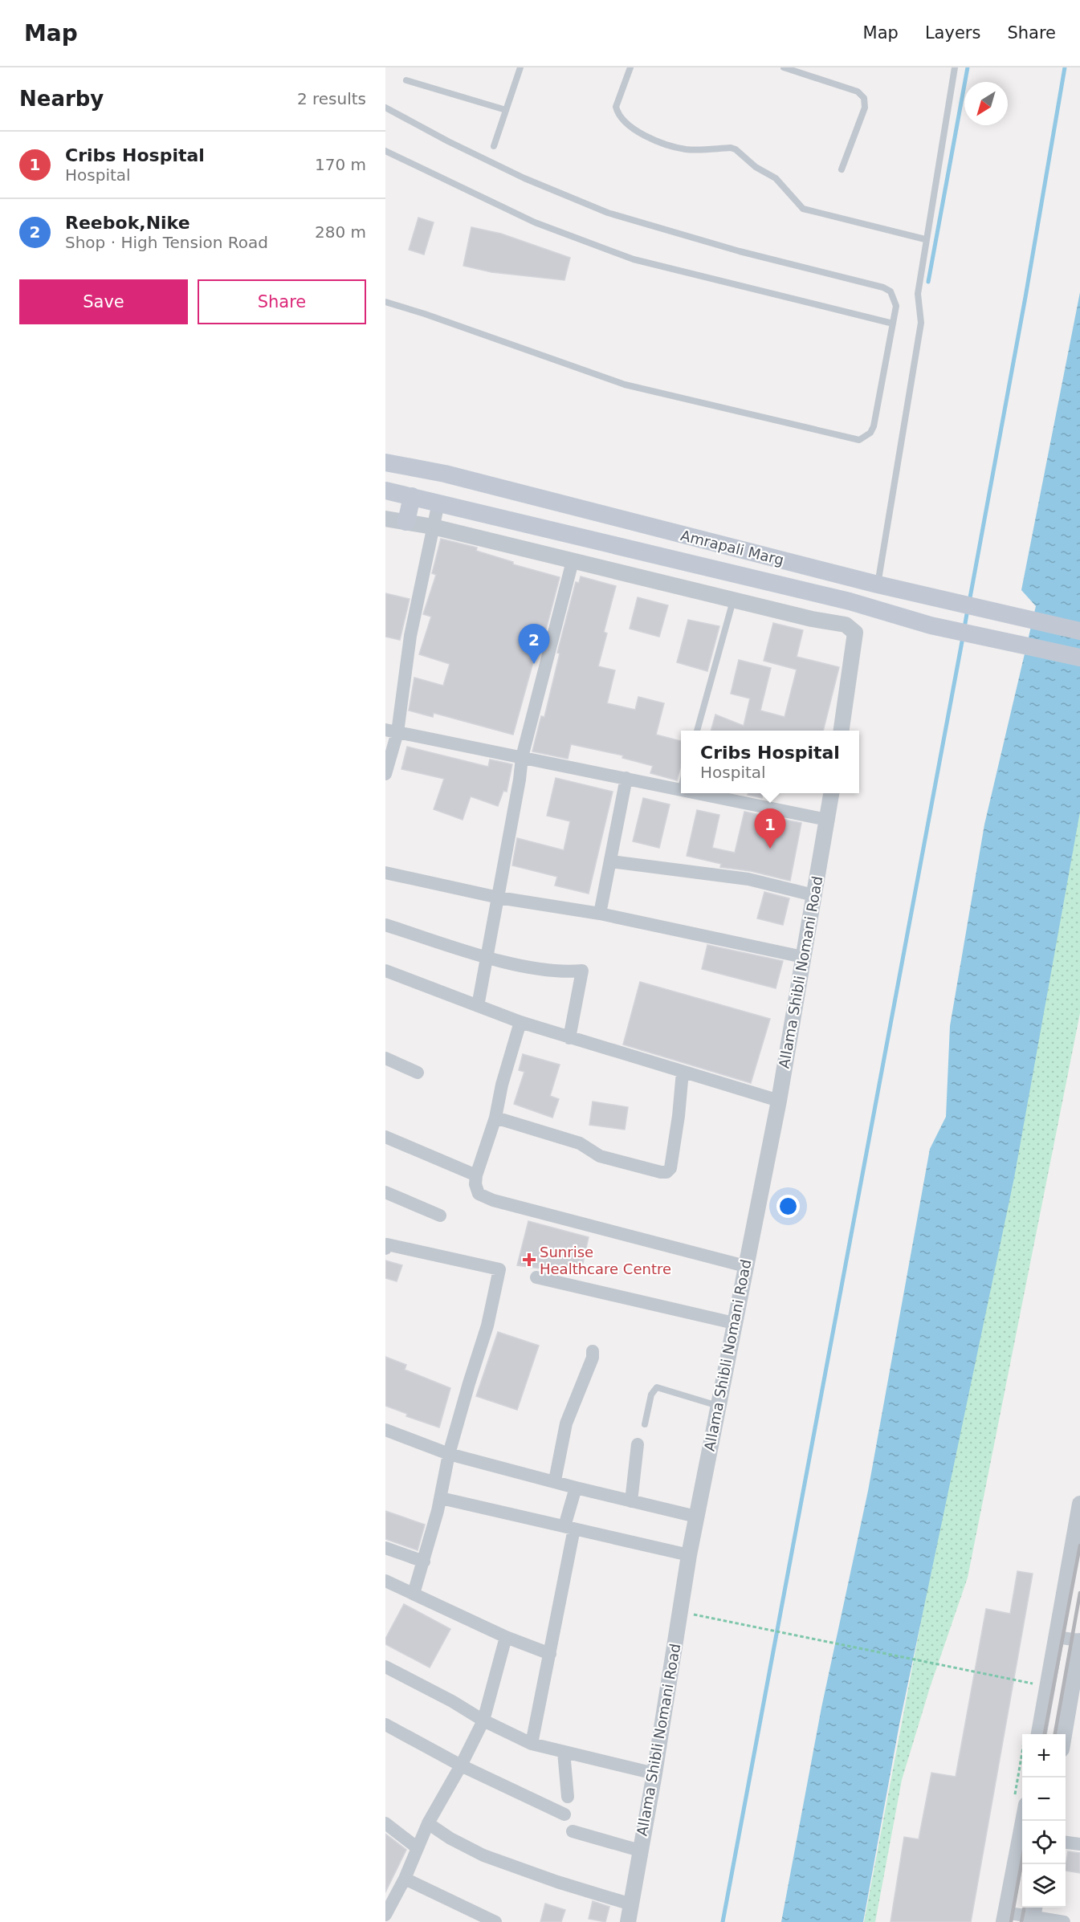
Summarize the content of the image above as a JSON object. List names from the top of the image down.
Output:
{
  "streets": {
    "main road": ["Amrapali Marg"],
    "street": ["Allama Shibli Nomani Road"]
  },
  "places": {
    "health": ["Sunrise Healthcare Centre"]
  },
  "north": "bottom left",
  "page": {
    "header": "Map",
    "nav": ["Map", "Layers", "Share"],
    "heading": ["Nearby", "2 results"],
    "list": [
      {
        "mark": "1",
        "name": "Cribs Hospital",
        "note": "Hospital",
        "value": "170 m"
      },
      {
        "mark": "2",
        "name": "Reebok,Nike",
        "note": "Shop · High Tension Road",
        "value": "280 m"
      }
    ],
    "buttons": ["Save", "Share"],
    "pins": ["2", "1"],
    "popup": ["Cribs Hospital", "Hospital"],
    "map_buttons": ["+", "−"]
  }
}
